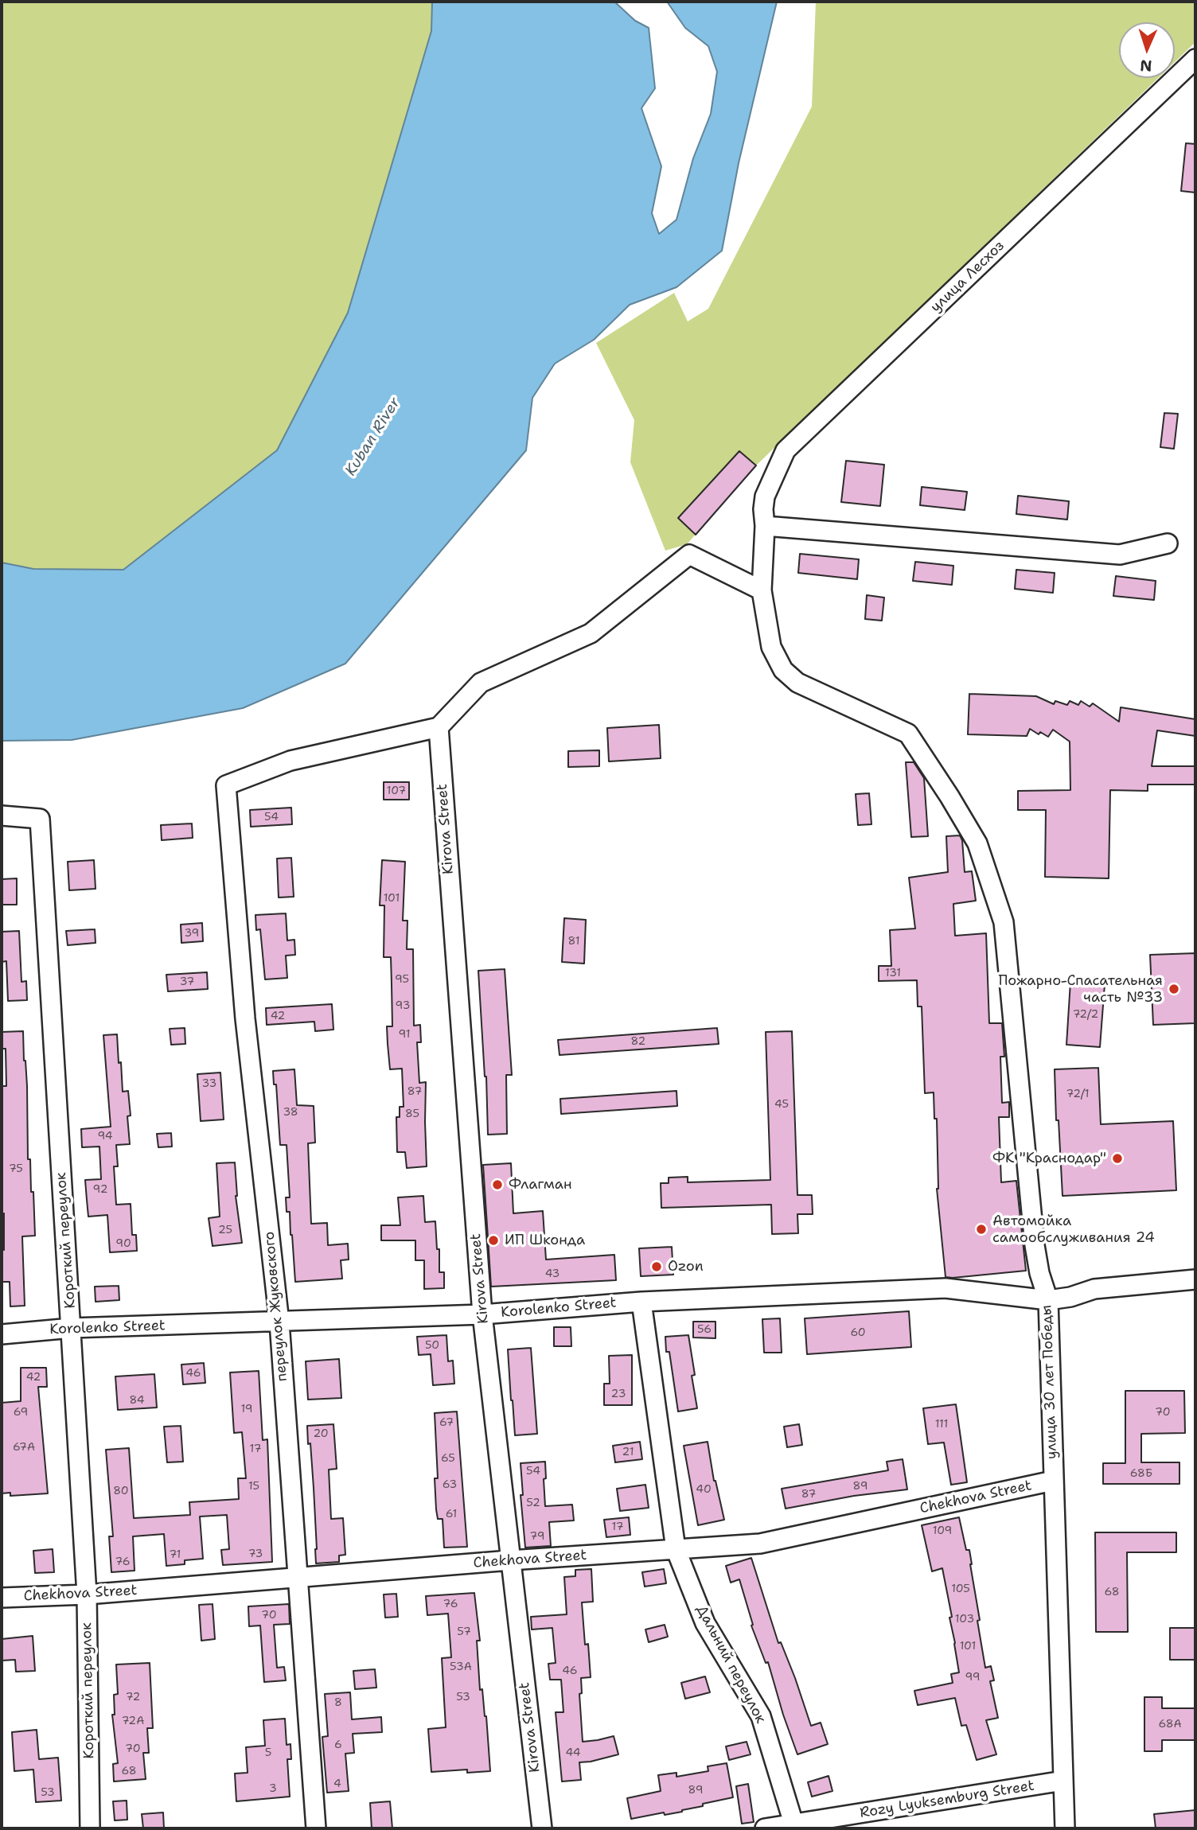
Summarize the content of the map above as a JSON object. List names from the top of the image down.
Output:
{
  "streets": {
    "street": [
      "улица Лесхоз",
      "Kirova Street",
      "Короткий переулок",
      "переулок Жуковского",
      "Korolenko Street",
      "улица 30 лет Победы",
      "Chekhova Street",
      "Дальний переулок",
      "Rozy Lyuksemburg Street"
    ]
  },
  "crossings": [
    ["улица Лесхоз", "улица 30 лет Победы"],
    ["Kirova Street", "переулок Жуковского"],
    ["Kirova Street", "Korolenko Street"],
    ["Kirova Street", "Chekhova Street"],
    ["Короткий переулок", "Korolenko Street"],
    ["Короткий переулок", "Chekhova Street"],
    ["переулок Жуковского", "Korolenko Street"],
    ["переулок Жуковского", "Chekhova Street"],
    ["Korolenko Street", "улица 30 лет Победы"],
    ["Korolenko Street", "Дальний переулок"],
    ["улица 30 лет Победы", "Chekhova Street"],
    ["улица 30 лет Победы", "Rozy Lyuksemburg Street"],
    ["Chekhova Street", "Дальний переулок"],
    ["Дальний переулок", "Rozy Lyuksemburg Street"]
  ],
  "water": ["Kuban River"],
  "places": [
    "Пожарно-Спасательная часть №33",
    "ФК \"Краснодар\"",
    "Флагман",
    "Автомойка самообслуживания 24",
    "ИП Шконда",
    "Ozon"
  ],
  "house_numbers": [
    "107",
    "54",
    "101",
    "39",
    "81",
    "131",
    "95",
    "37",
    "93",
    "72/2",
    "42",
    "91",
    "82",
    "33",
    "87",
    "72/1",
    "45",
    "38",
    "85",
    "94",
    "75",
    "92",
    "25",
    "90",
    "43",
    "56",
    "60",
    "50",
    "46",
    "42",
    "23",
    "84",
    "19",
    "69",
    "70",
    "67",
    "111",
    "20",
    "67А",
    "17",
    "21",
    "65",
    "54",
    "68Б",
    "63",
    "15",
    "89",
    "40",
    "80",
    "87",
    "52",
    "61",
    "17",
    "109",
    "79",
    "73",
    "71",
    "76",
    "105",
    "68",
    "76",
    "70",
    "103",
    "57",
    "101",
    "53А",
    "46",
    "99",
    "72",
    "53",
    "8",
    "72А",
    "68А",
    "6",
    "70",
    "5",
    "44",
    "68",
    "4",
    "3",
    "89",
    "53"
  ],
  "north": "bottom"
}
